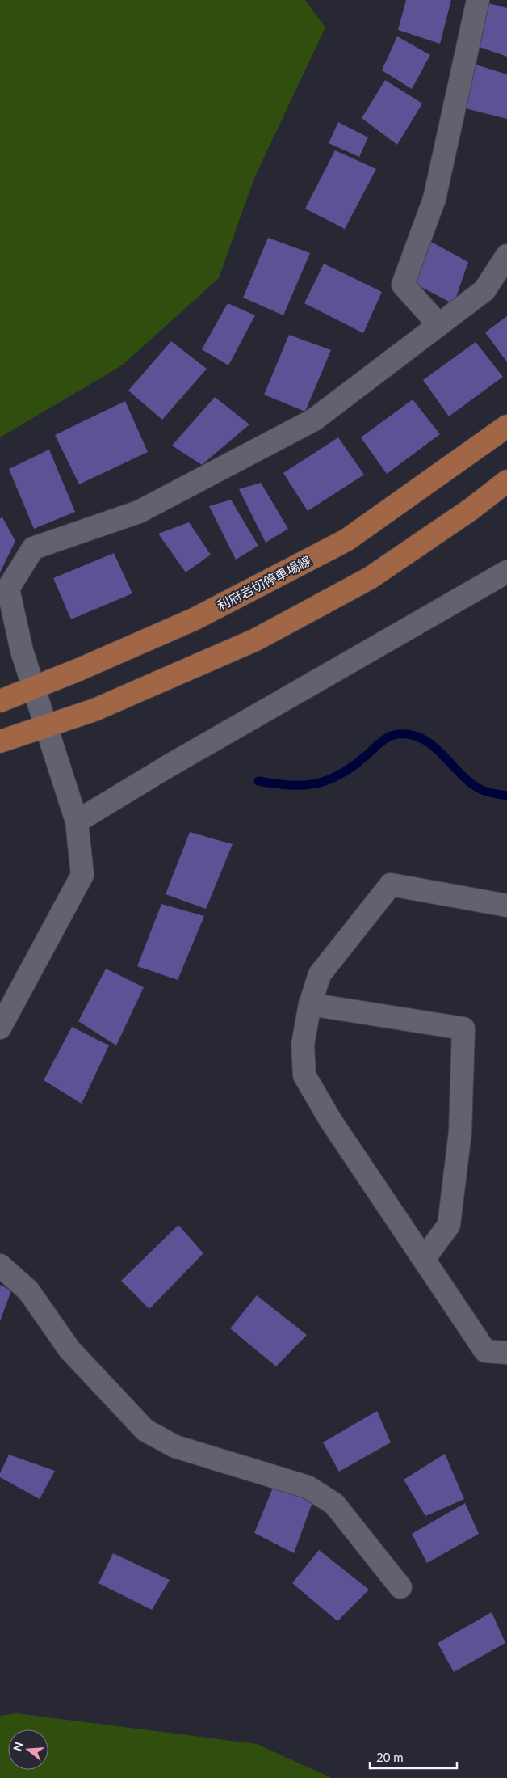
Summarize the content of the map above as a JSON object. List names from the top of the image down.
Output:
{
  "streets": {
    "main road": ["利府岩切停車場線"]
  },
  "scale_bar": "20 m",
  "north": "left"
}
